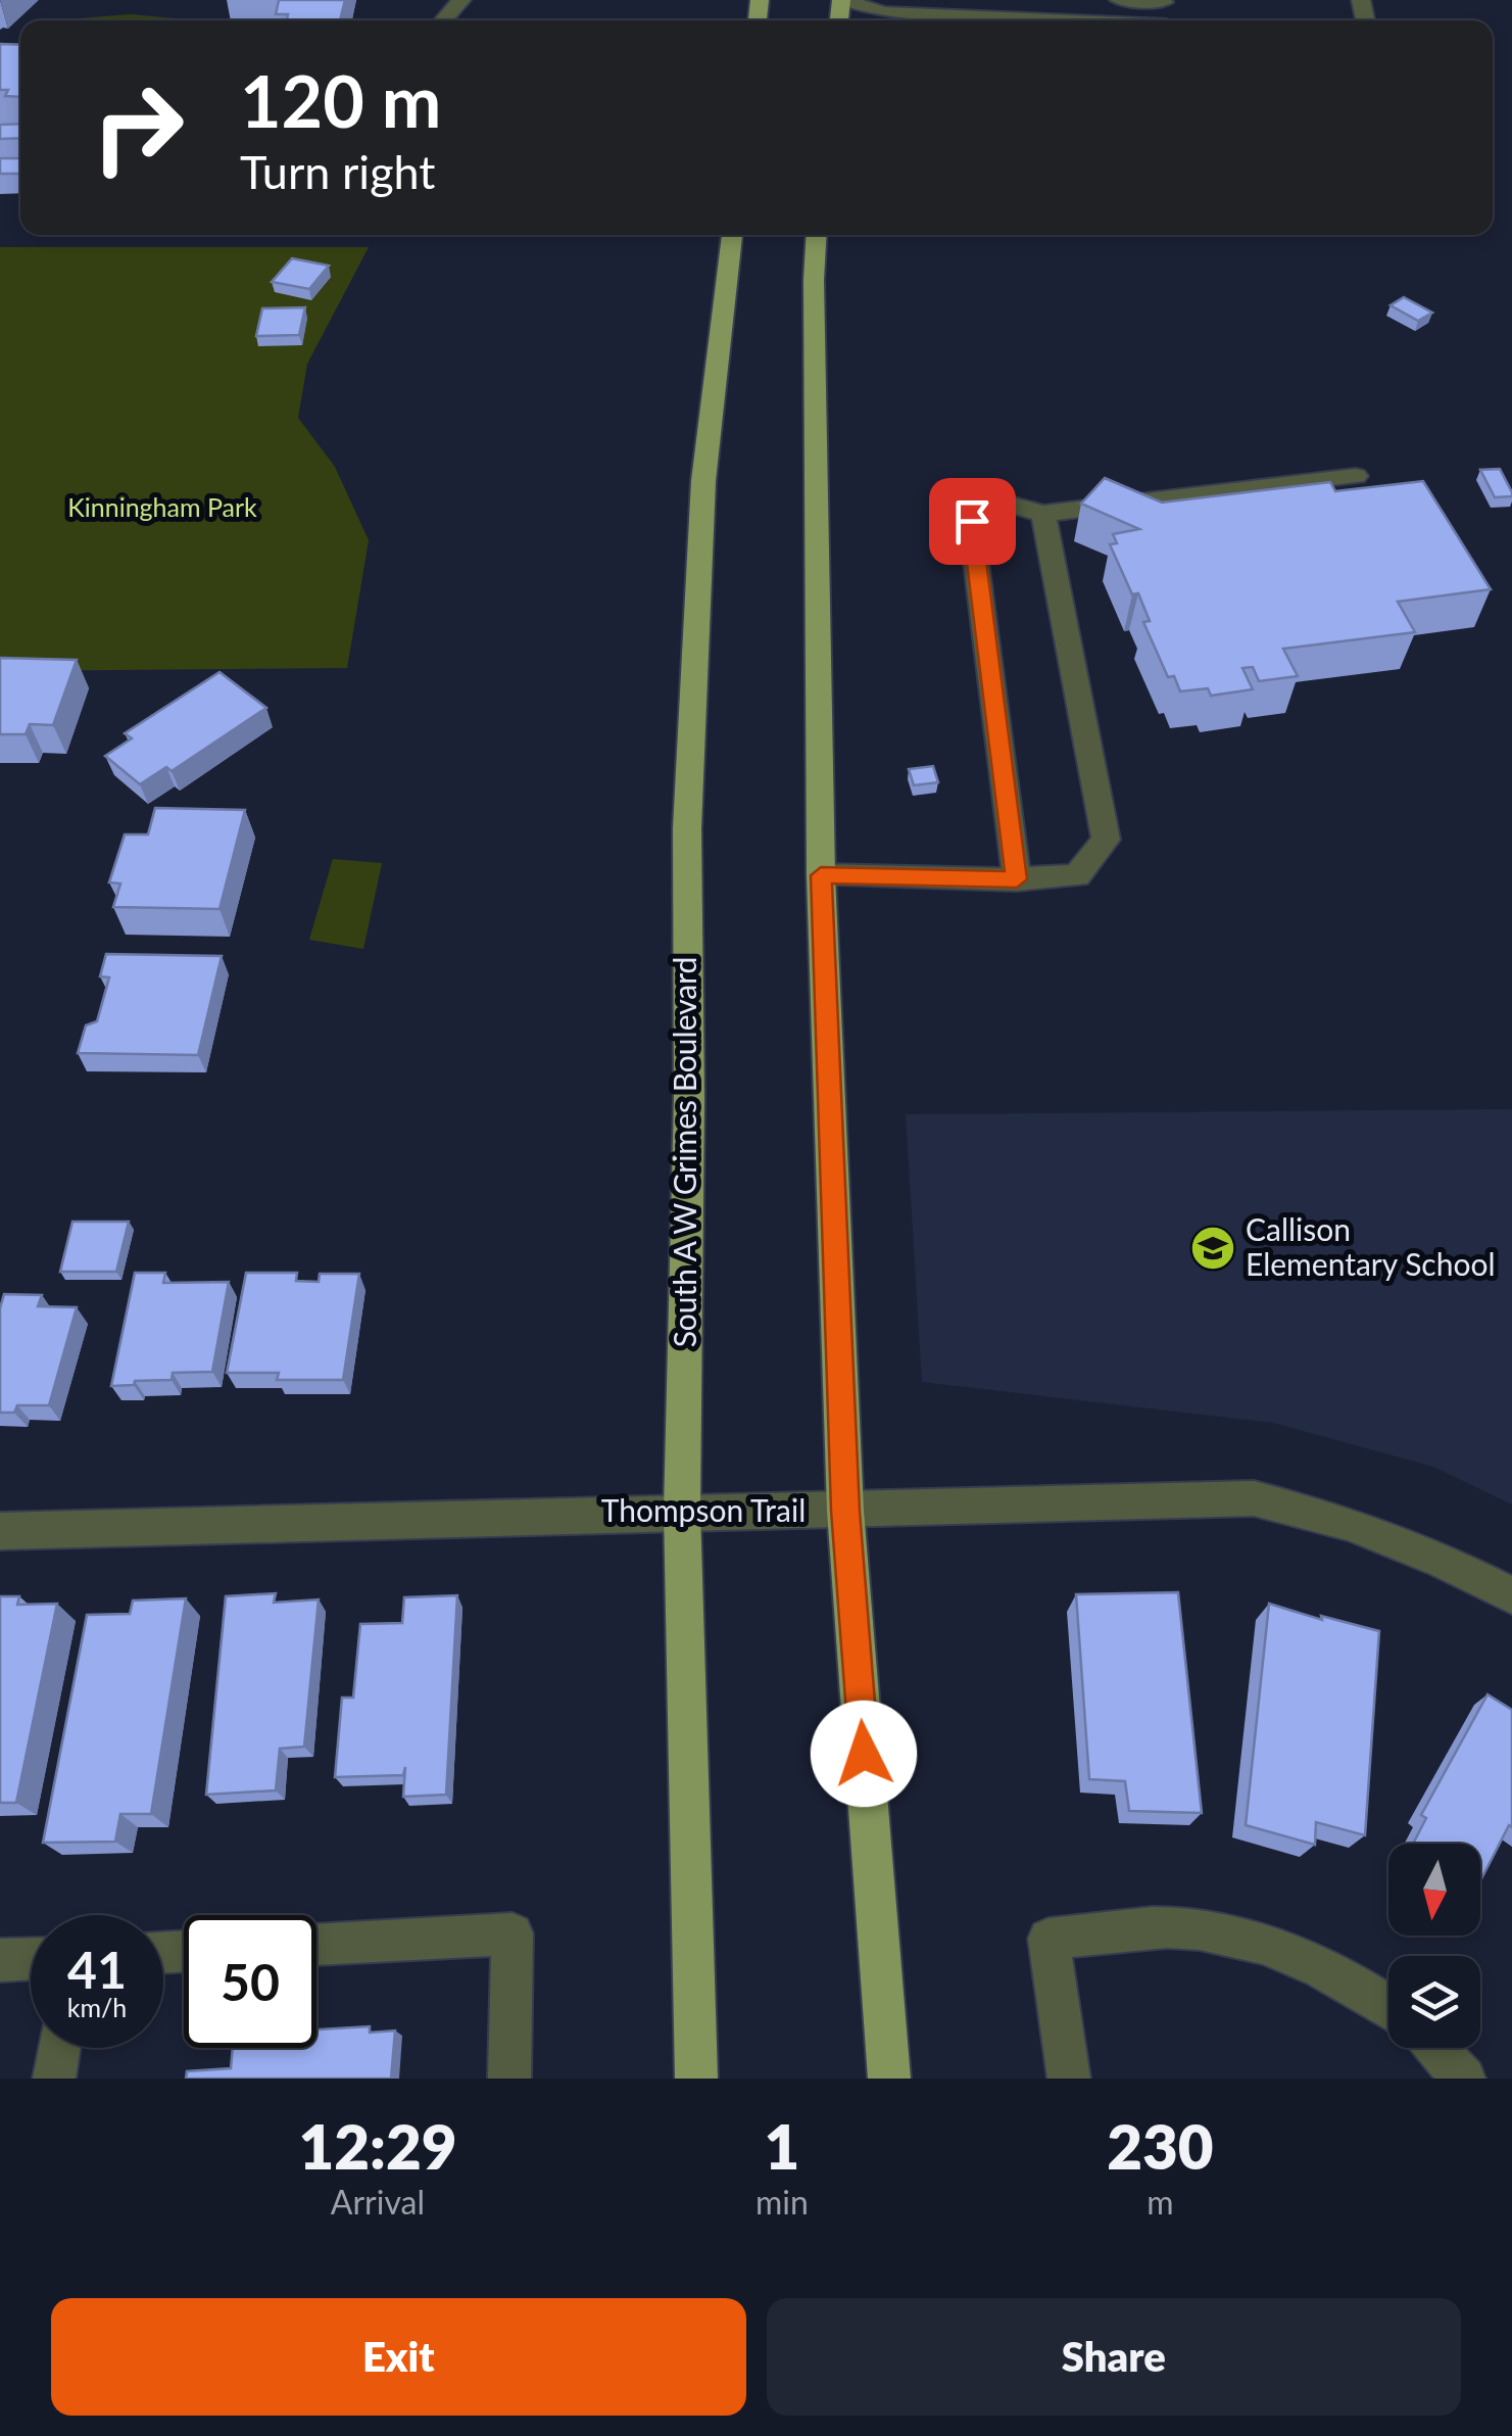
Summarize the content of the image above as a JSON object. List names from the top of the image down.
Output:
{
  "streets": {
    "main road": ["South A W Grimes Boulevard"],
    "street": ["Thompson Trail"]
  },
  "crossings": [
    ["South A W Grimes Boulevard", "Thompson Trail"]
  ],
  "parks": ["Kinningham Park"],
  "places": {
    "school or university": ["Callison Elementary School"]
  },
  "north": "bottom",
  "page": {
    "turn": ["120 m", "Turn right"],
    "speed": "41 km/h",
    "limit": "50",
    "eta": [
      "12:29",
      "Arrival",
      "1",
      "min",
      "230",
      "m"
    ],
    "buttons": ["Exit", "Share"]
  }
}
